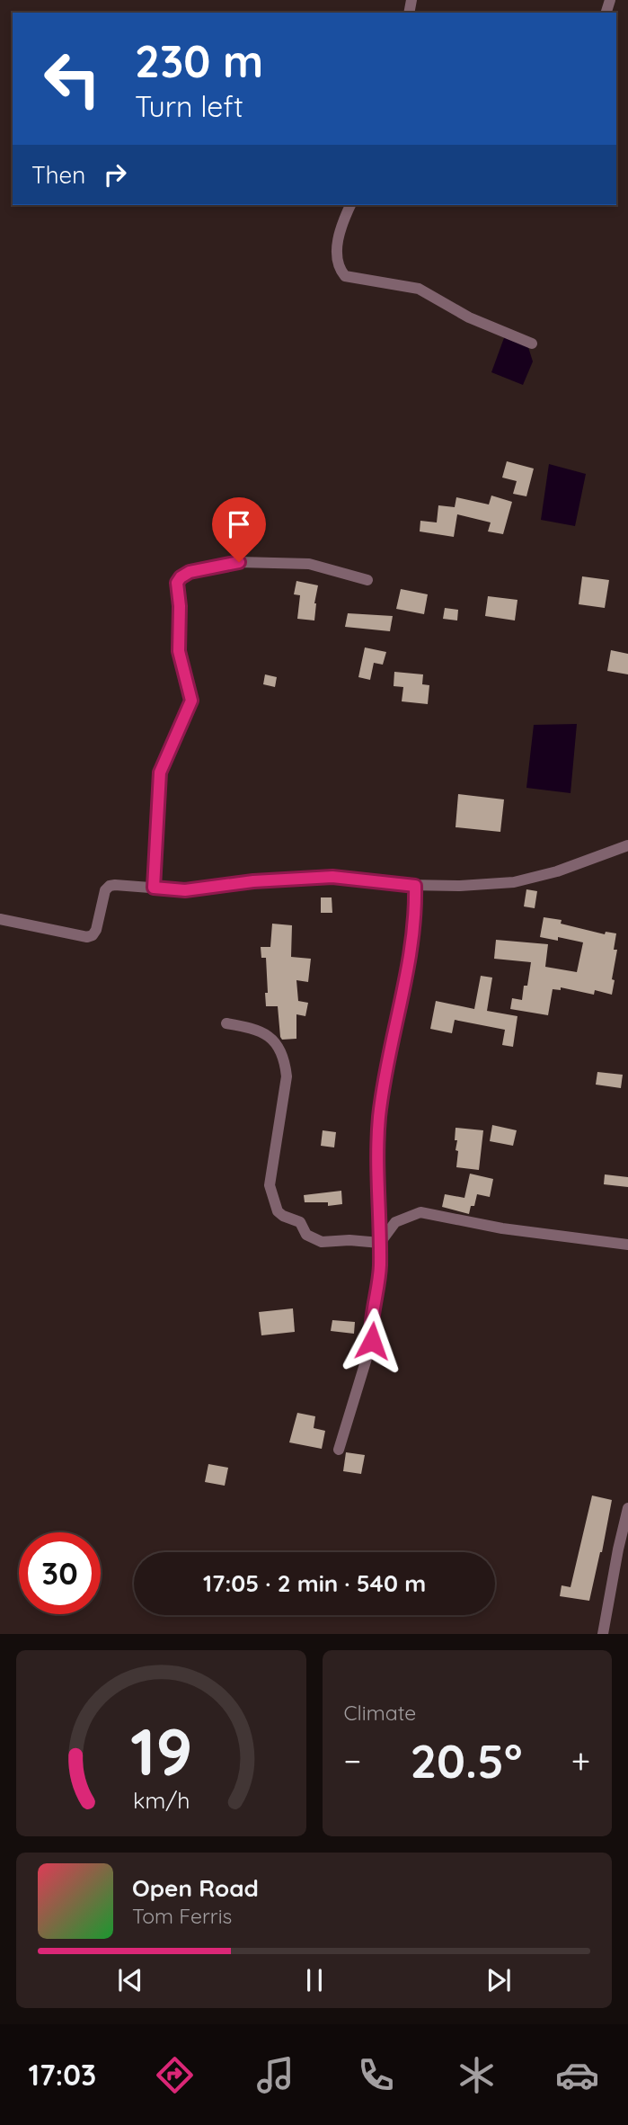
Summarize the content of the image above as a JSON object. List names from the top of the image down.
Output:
{
  "page": {
    "turn": ["230 m", "Turn left"],
    "then": "Then",
    "limit": "30",
    "trip": "17:05 · 2 min · 540 m",
    "tile": "Climate",
    "heat": ["−", "20.5°", "+"],
    "song": ["Open Road", "Tom Ferris"],
    "tabs": "17:03",
    "gauge": ["19", "km/h"]
  }
}
